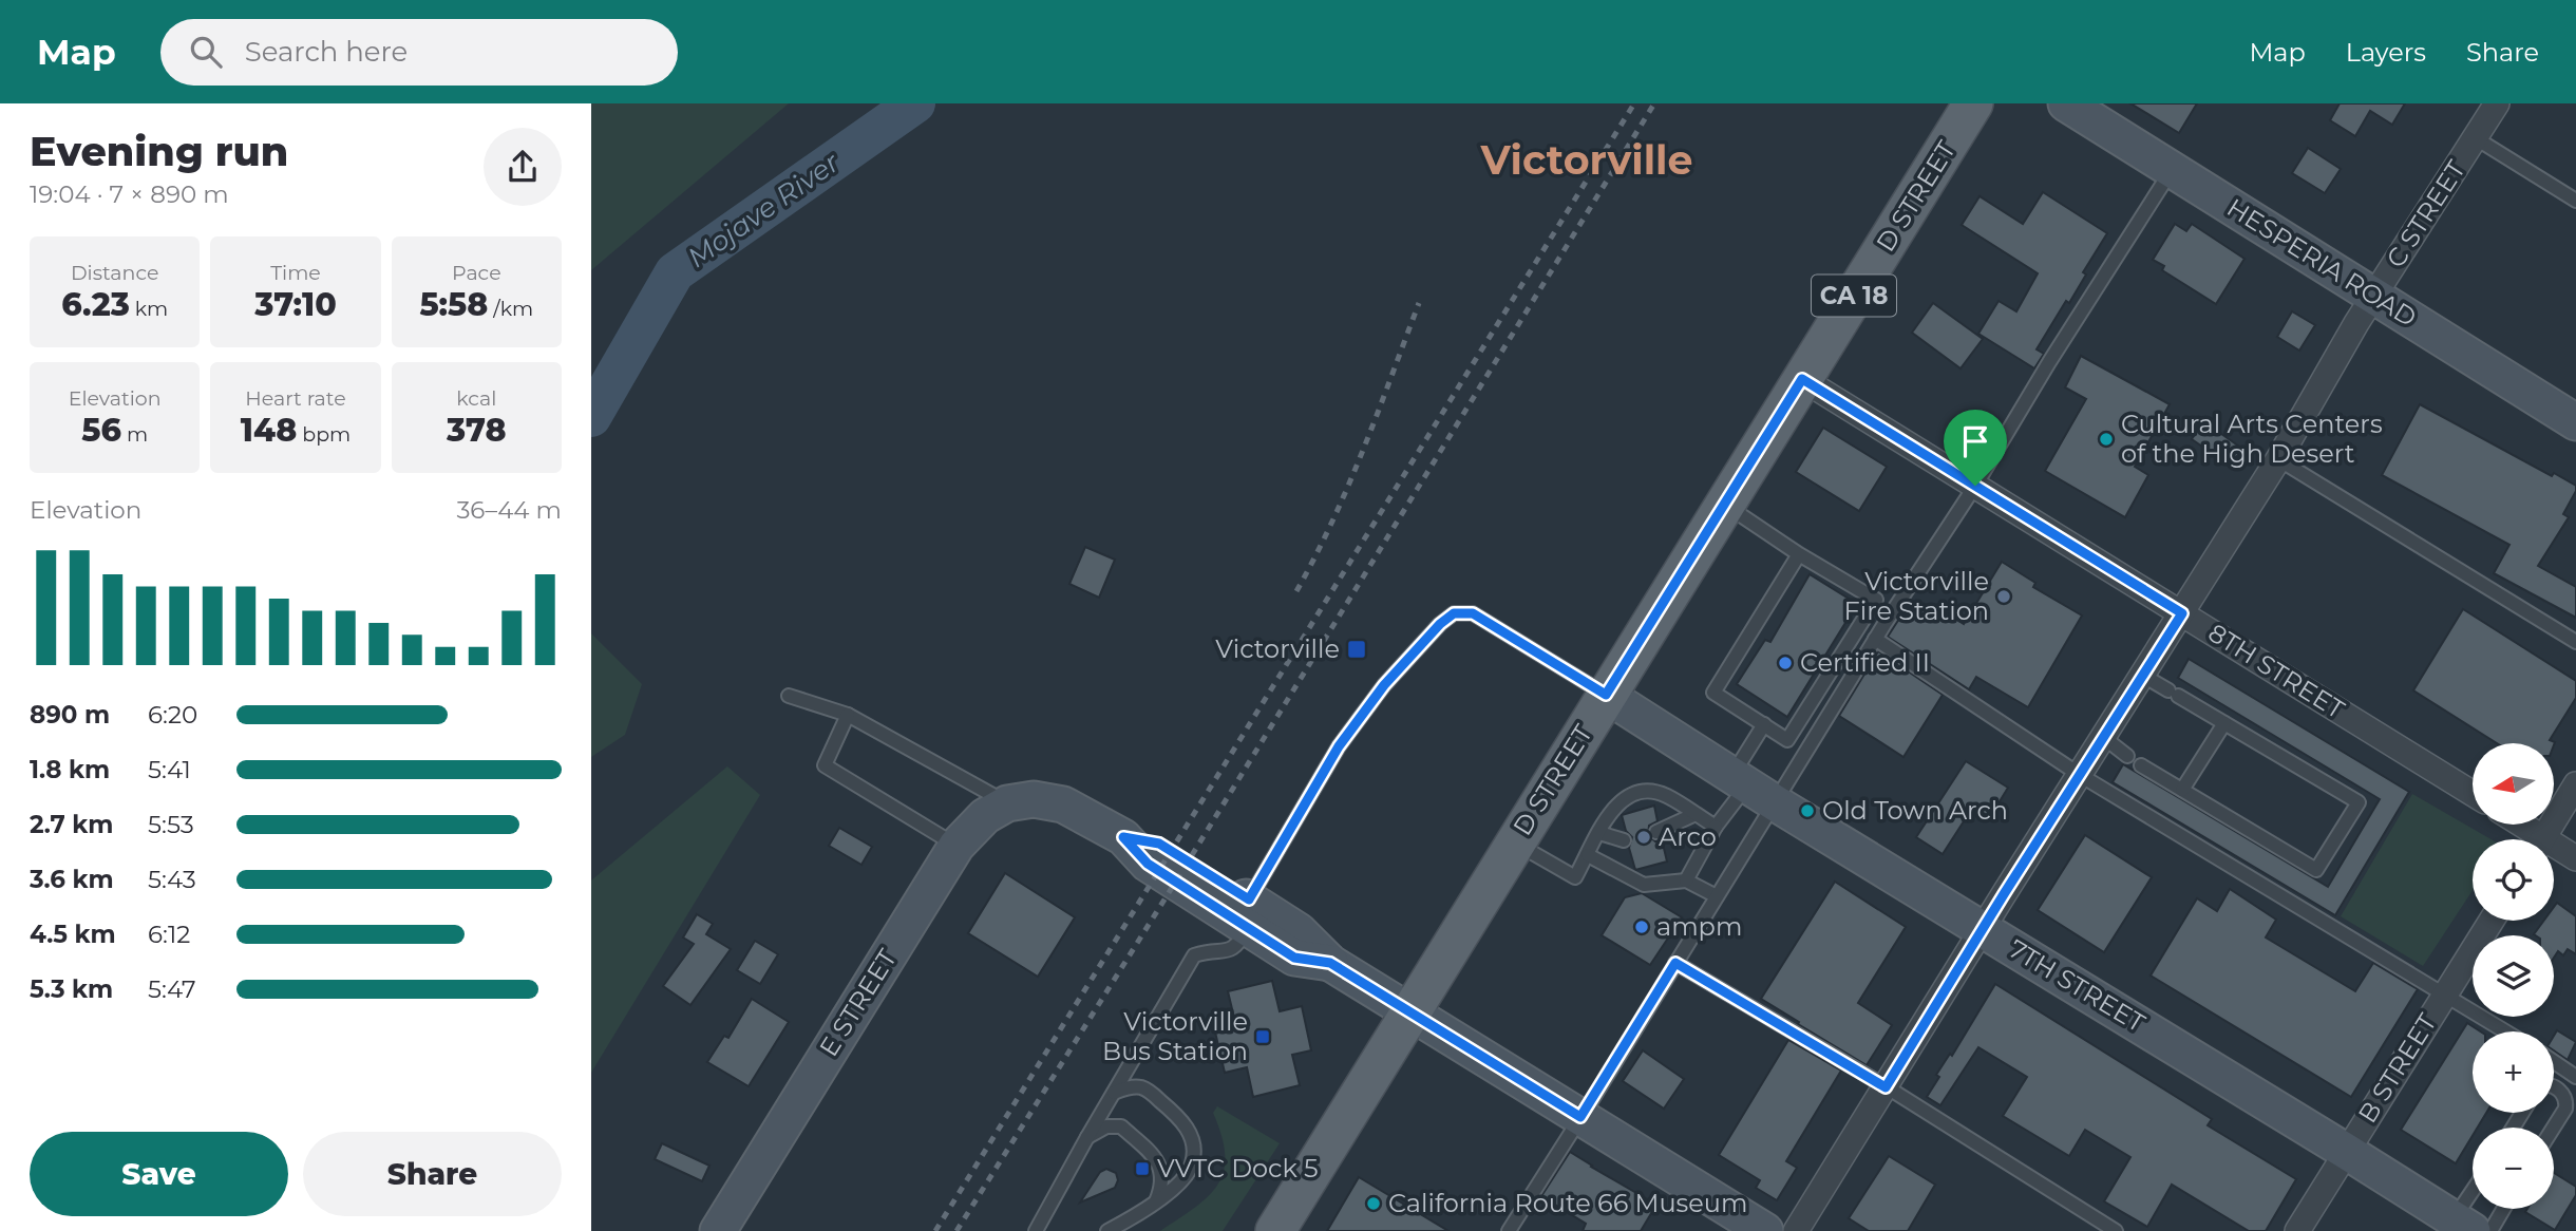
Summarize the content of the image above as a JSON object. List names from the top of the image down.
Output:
{
  "streets": {
    "main road": [
      "D STREET",
      "HESPERIA ROAD",
      "CA 18",
      "7TH STREET",
      "E STREET"
    ],
    "street": ["C STREET", "8TH STREET", "B STREET"]
  },
  "crossings": [
    ["D STREET", "8TH STREET"],
    ["D STREET", "7TH STREET"],
    ["C STREET", "HESPERIA ROAD"],
    ["C STREET", "8TH STREET"],
    ["C STREET", "7TH STREET"],
    ["7TH STREET", "B STREET"]
  ],
  "districts": ["Victorville"],
  "water": ["Mojave River"],
  "places": {
    "other": [
      "Cultural Arts Centers of the High Desert",
      "Victorville Fire Station",
      "Certified II",
      "Old Town Arch",
      "Arco",
      "ampm",
      "California Route 66 Museum"
    ],
    "transit": ["Victorville", "Victorville Bus Station", "VVTC Dock 5"]
  },
  "north": "left",
  "page": {
    "header": "Map",
    "search": "Search here",
    "nav": ["Map", "Layers", "Share"],
    "heading": ["Evening run", "19:04 · 7 × 890 m"],
    "stats": [
      ["Distance", "6.23 km"],
      ["Time", "37:10"],
      ["Pace", "5:58 /km"],
      ["Elevation", "56 m"],
      ["Heart rate", "148 bpm"],
      ["kcal", "378"]
    ],
    "chart": ["Elevation", "36–44 m"],
    "list": [
      {
        "name": "890 m",
        "note": "6:20"
      },
      {
        "name": "1.8 km",
        "note": "5:41"
      },
      {
        "name": "2.7 km",
        "note": "5:53"
      },
      {
        "name": "3.6 km",
        "note": "5:43"
      },
      {
        "name": "4.5 km",
        "note": "6:12"
      },
      {
        "name": "5.3 km",
        "note": "5:47"
      }
    ],
    "map_buttons": ["+", "−"],
    "buttons": ["Save", "Share"]
  }
}
